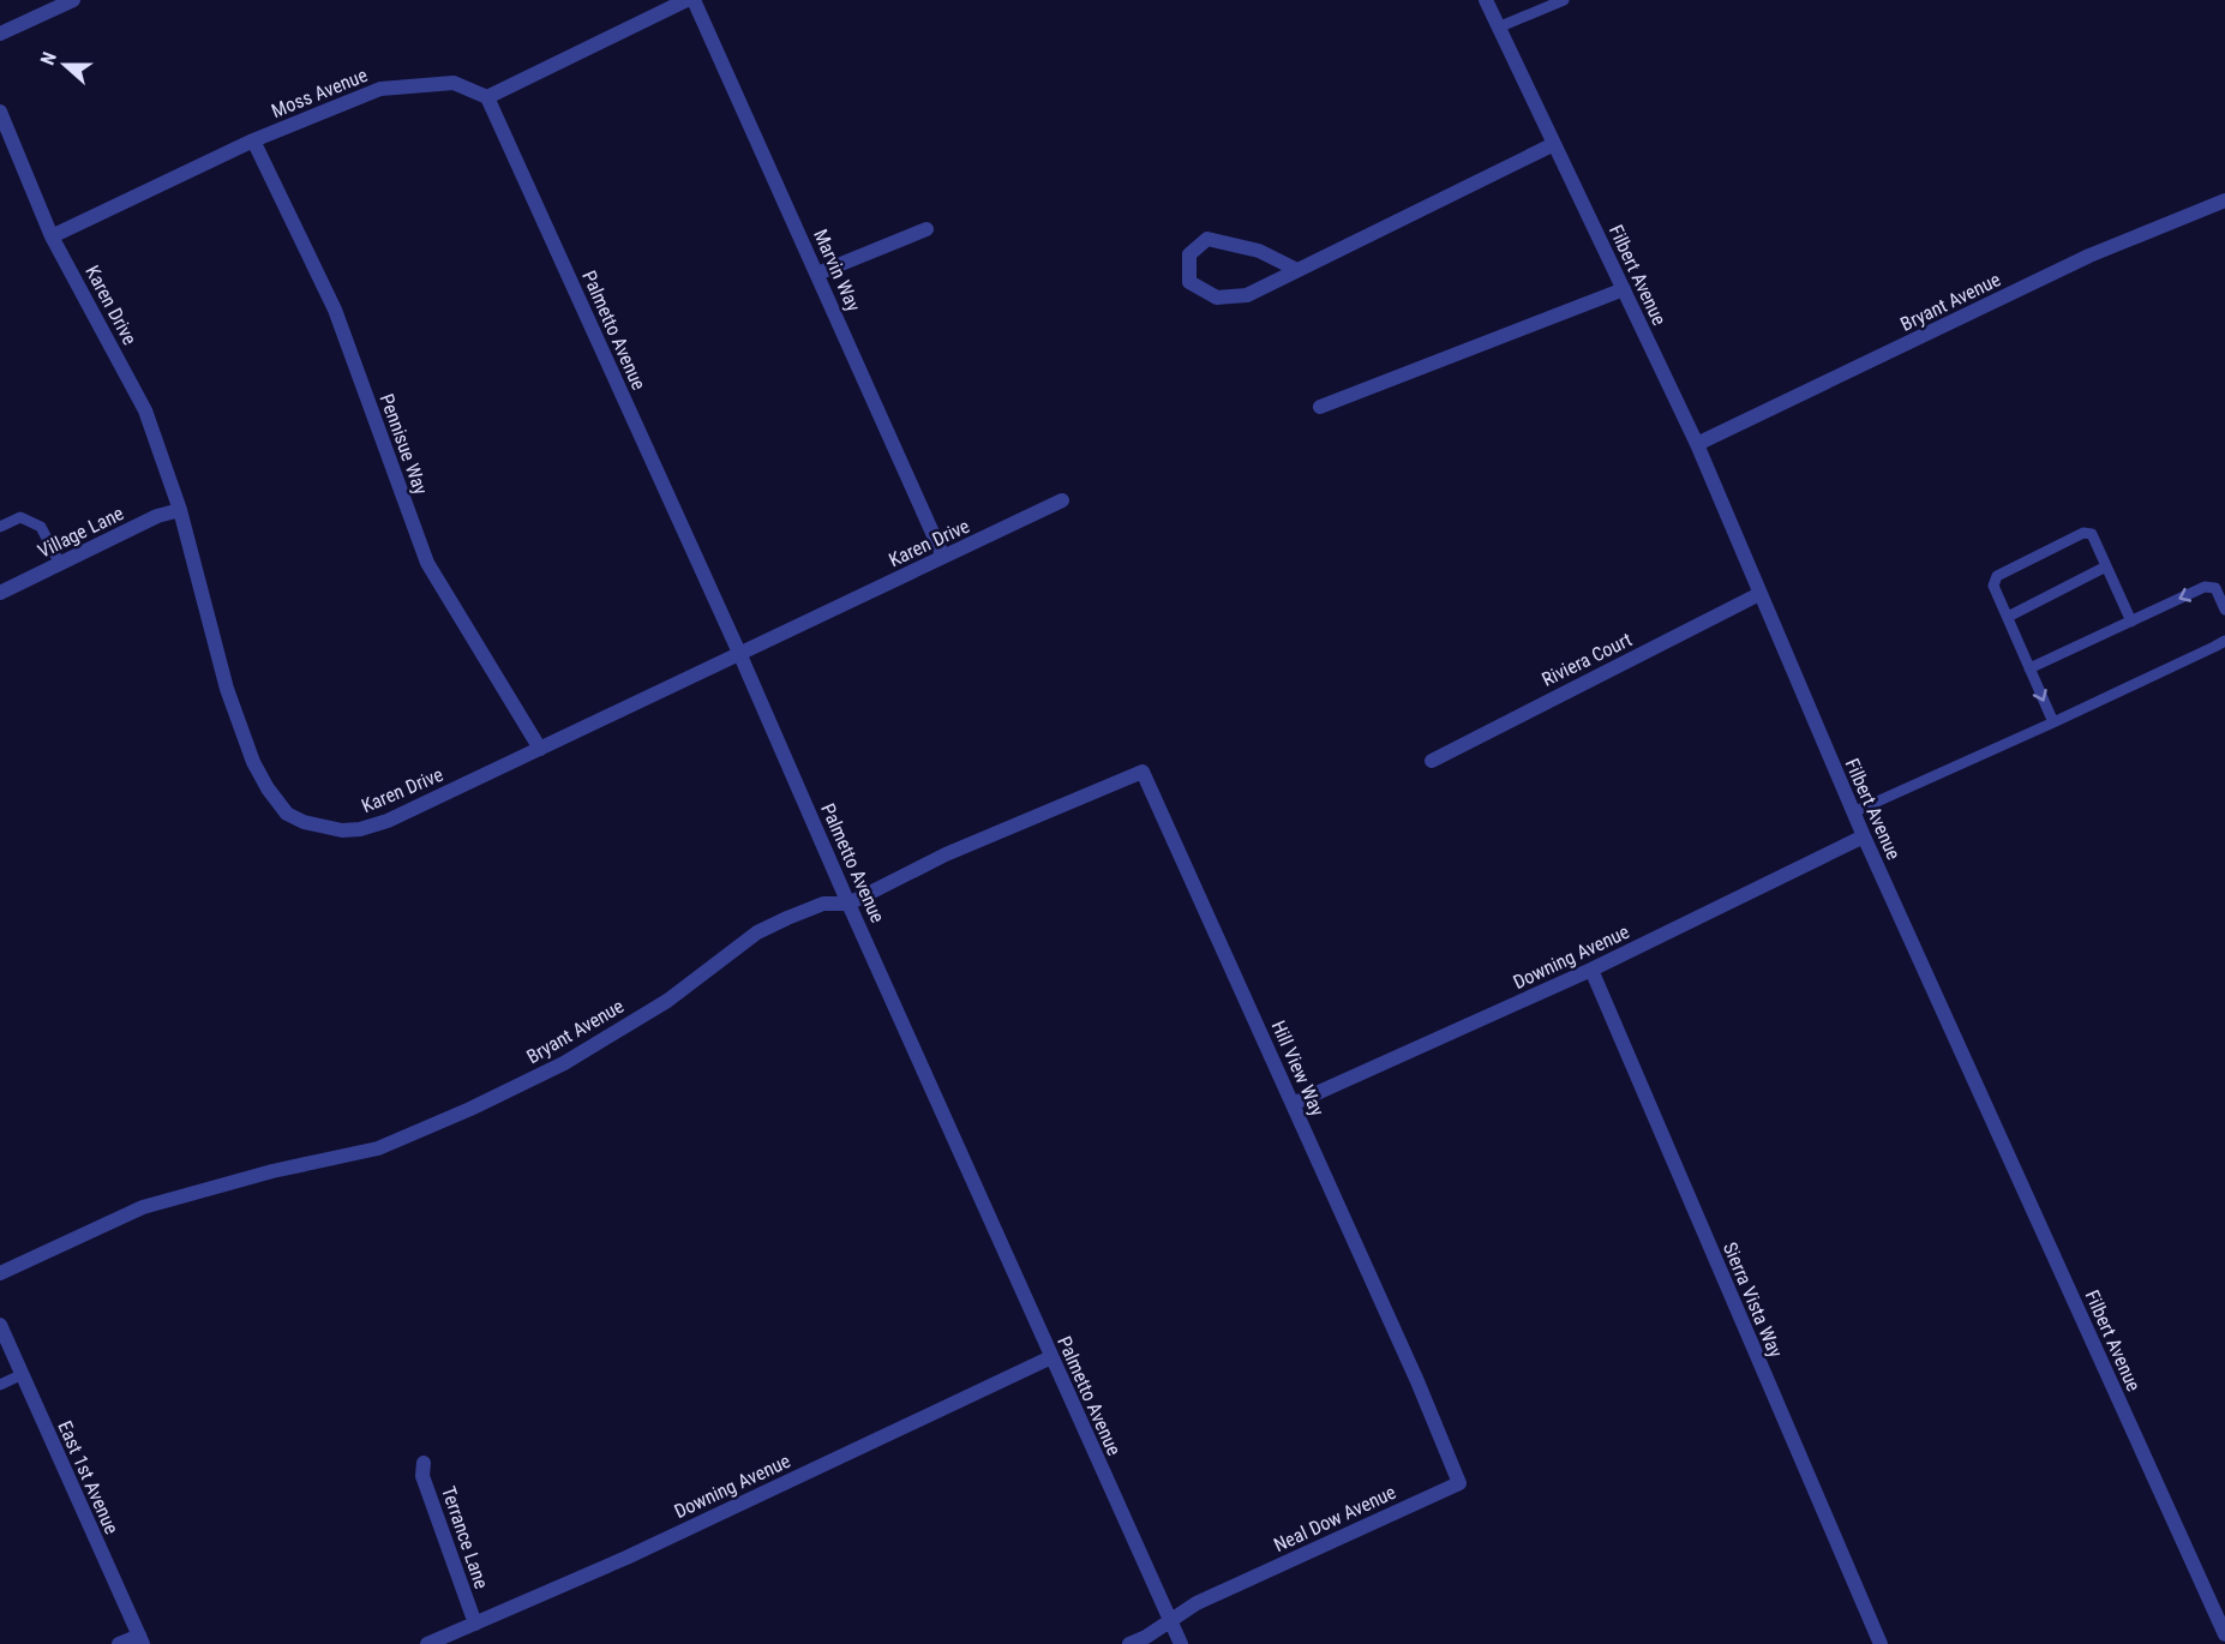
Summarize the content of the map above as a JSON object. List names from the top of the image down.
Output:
{
  "streets": {
    "street": [
      "Moss Avenue",
      "Marvin Way",
      "Filbert Avenue",
      "Bryant Avenue",
      "Karen Drive",
      "Palmetto Avenue",
      "Pennisue Way",
      "Village Lane",
      "Riviera Court",
      "Downing Avenue",
      "Hill View Way",
      "Sierra Vista Way",
      "East 1st Avenue",
      "Neal Dow Avenue",
      "Terrance Lane"
    ]
  },
  "crossings": [
    ["Moss Avenue", "Karen Drive"],
    ["Moss Avenue", "Palmetto Avenue"],
    ["Moss Avenue", "Pennisue Way"],
    ["Marvin Way", "Karen Drive"],
    ["Filbert Avenue", "Bryant Avenue"],
    ["Filbert Avenue", "Riviera Court"],
    ["Filbert Avenue", "Downing Avenue"],
    ["Bryant Avenue", "Palmetto Avenue"],
    ["Bryant Avenue", "Hill View Way"],
    ["Karen Drive", "Palmetto Avenue"],
    ["Karen Drive", "Pennisue Way"],
    ["Karen Drive", "Village Lane"],
    ["Palmetto Avenue", "Downing Avenue"],
    ["Palmetto Avenue", "Neal Dow Avenue"],
    ["Downing Avenue", "Hill View Way"],
    ["Downing Avenue", "Sierra Vista Way"],
    ["Downing Avenue", "Terrance Lane"],
    ["Hill View Way", "Neal Dow Avenue"]
  ],
  "north": "left"
}
